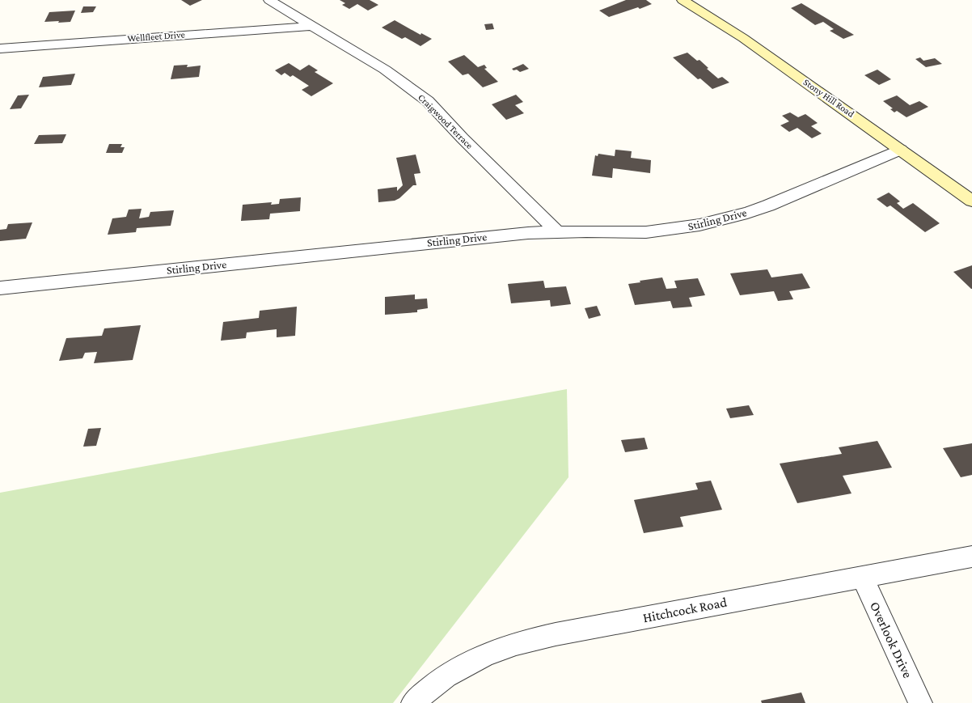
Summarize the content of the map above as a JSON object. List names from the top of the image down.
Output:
{
  "streets": {
    "main road": ["Stony Hill Road"],
    "street": [
      "Wellfleet Drive",
      "Craigwood Terrace",
      "Stirling Drive",
      "Hitchcock Road",
      "Overlook Drive"
    ]
  },
  "crossings": [
    ["Wellfleet Drive", "Craigwood Terrace"],
    ["Stony Hill Road", "Stirling Drive"],
    ["Craigwood Terrace", "Stirling Drive"],
    ["Hitchcock Road", "Overlook Drive"]
  ]
}
